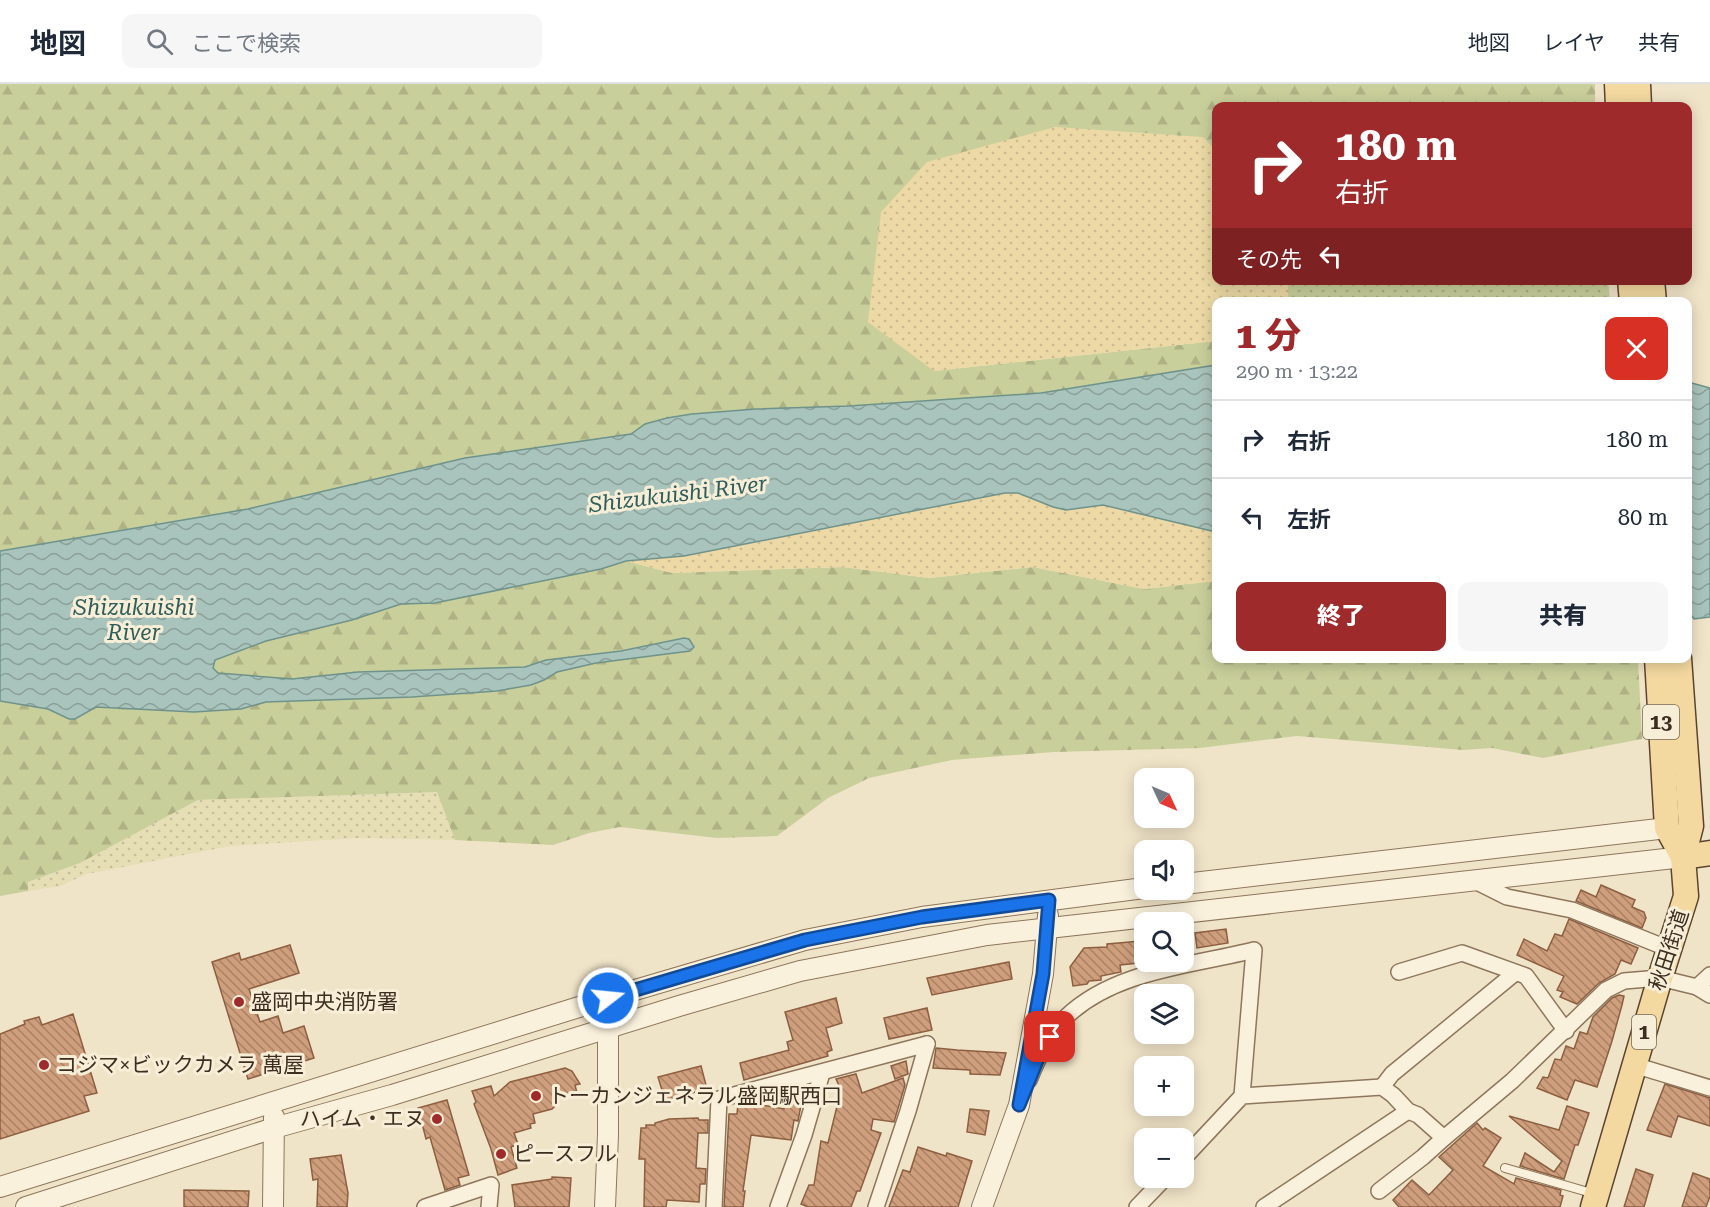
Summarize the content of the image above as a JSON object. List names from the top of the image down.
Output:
{
  "streets": {
    "main road": ["13", "秋田街道", "1"]
  },
  "crossings": [
    ["13", "秋田街道"],
    ["13", "1"],
    ["秋田街道", "1"]
  ],
  "water": ["Shizukuishi River"],
  "places": [
    "盛岡中央消防署",
    "コジマ×ビックカメラ 萬屋",
    "トーカンジェネラル盛岡駅西口",
    "ハイム・エヌ",
    "ピースフル"
  ],
  "north": "bottom right",
  "page": {
    "header": "地図",
    "search": "ここで検索",
    "nav": ["地図", "レイヤ", "共有"],
    "turn": ["180 m", "右折"],
    "then": "その先",
    "heading": ["1 分", "290 m · 13:22"],
    "list": [
      {
        "name": "右折",
        "value": "180 m"
      },
      {
        "name": "左折",
        "value": "80 m"
      }
    ],
    "buttons": ["終了", "共有"],
    "map_buttons": ["+", "−"]
  }
}
